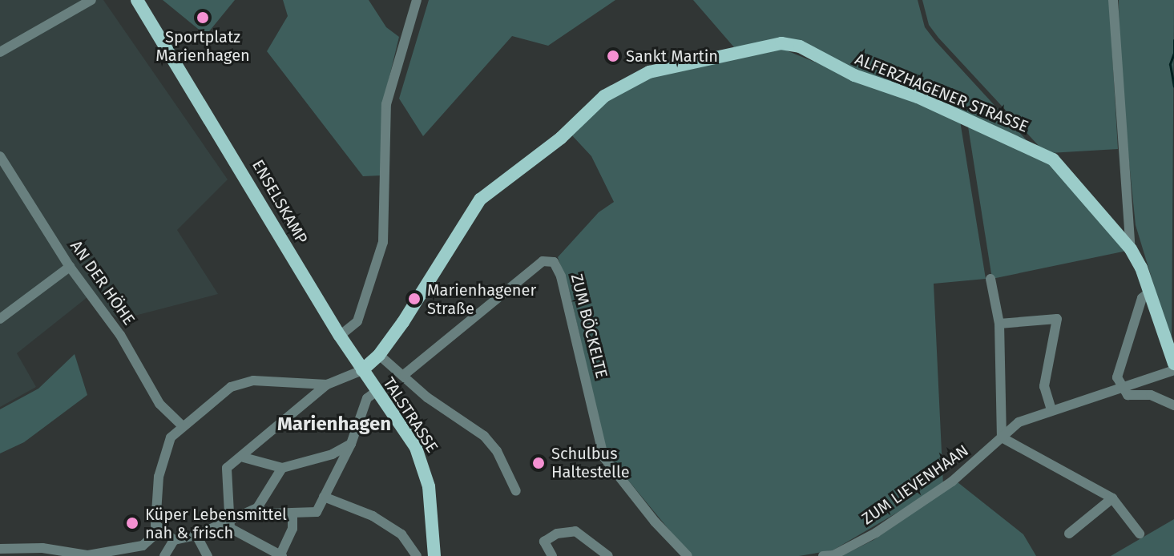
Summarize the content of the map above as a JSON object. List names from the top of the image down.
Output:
{
  "streets": {
    "main road": ["ALFERZHAGENER STRASSE", "ENSELSKAMP", "TALSTRASSE"],
    "street": ["AN DER HÖHE", "ZUM BÖCKELTE", "ZUM LIEVENHAAN"]
  },
  "crossings": [
    ["ENSELSKAMP", "TALSTRASSE"]
  ],
  "districts": ["Marienhagen"],
  "places": [
    "Sportplatz Marienhagen",
    "Sankt Martin",
    "Marienhagener Straße",
    "Schulbus Haltestelle",
    "Küper Lebensmittel nah & frisch"
  ]
}
